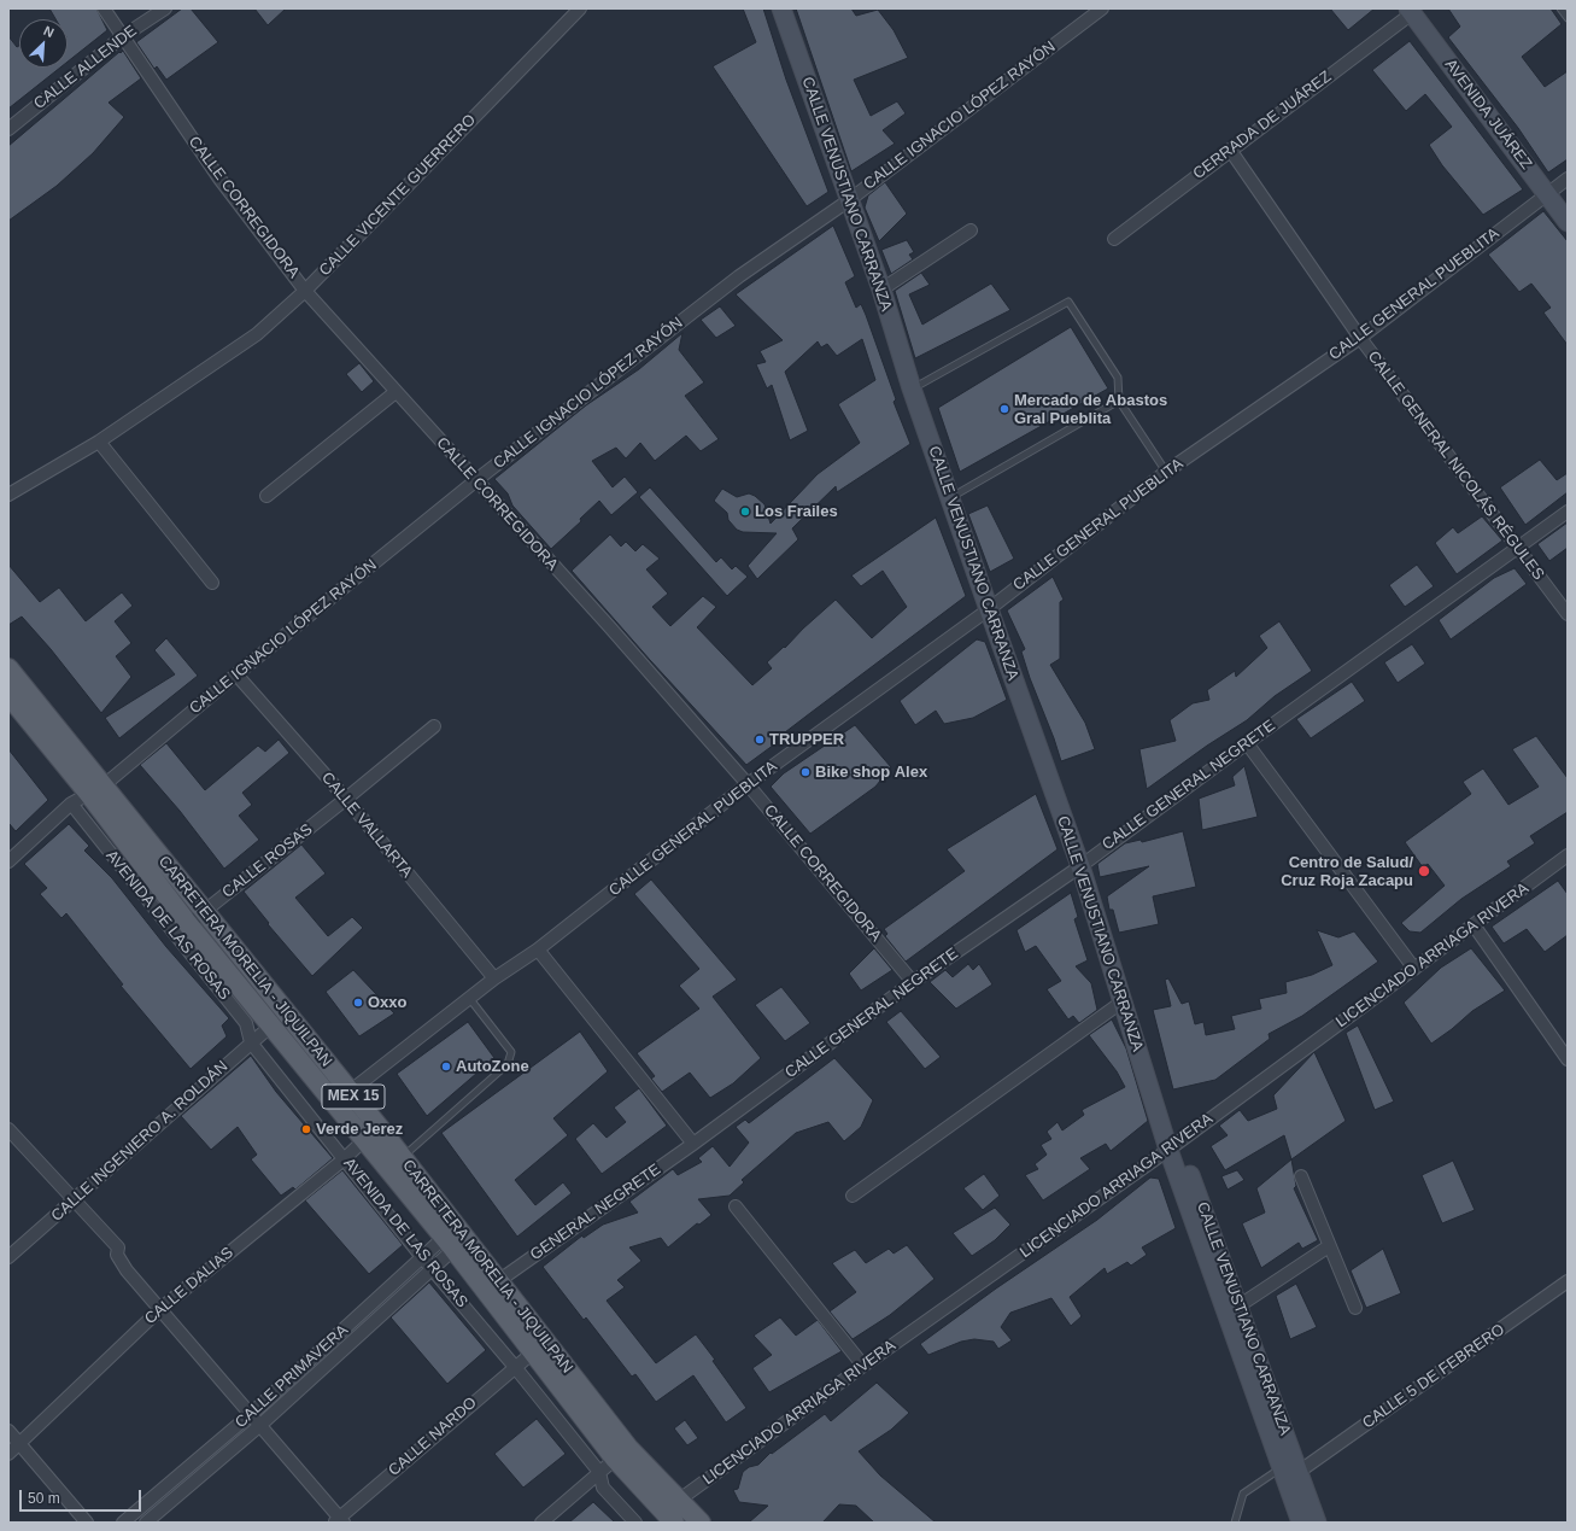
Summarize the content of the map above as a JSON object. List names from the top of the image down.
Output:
{
  "streets": {
    "main road": ["CARRETERA MORELIA - JIQUILPAN", "MEX 15"],
    "street": [
      "CALLE ALLENDE",
      "AVENIDA JUÁREZ",
      "CALLE IGNACIO LÓPEZ RAYÓN",
      "CERRADA DE JUÁREZ",
      "CALLE VENUSTIANO CARRANZA",
      "CALLE VICENTE GUERRERO",
      "CALLE CORREGIDORA",
      "CALLE GENERAL PUEBLITA",
      "CALLE GENERAL NICOLÁS RÉGULES",
      "CALLE GENERAL NEGRETE",
      "CALLE VALLARTA",
      "CALLE ROSAS",
      "AVENIDA DE LAS ROSAS",
      "LICENCIADO ARRIAGA RIVERA",
      "CALLE INGENIERO A. ROLDÁN",
      "GENERAL NEGRETE",
      "CALLE DALIAS",
      "CALLE PRIMAVERA",
      "CALLE 5 DE FEBRERO",
      "CALLE NARDO"
    ]
  },
  "crossings": [
    ["CALLE ALLENDE", "CALLE CORREGIDORA"],
    ["AVENIDA JUÁREZ", "CERRADA DE JUÁREZ"],
    ["AVENIDA JUÁREZ", "CALLE GENERAL PUEBLITA"],
    ["CALLE IGNACIO LÓPEZ RAYÓN", "CALLE VENUSTIANO CARRANZA"],
    ["CALLE IGNACIO LÓPEZ RAYÓN", "CALLE CORREGIDORA"],
    ["CALLE IGNACIO LÓPEZ RAYÓN", "CALLE VALLARTA"],
    ["CALLE IGNACIO LÓPEZ RAYÓN", "AVENIDA DE LAS ROSAS"],
    ["CALLE IGNACIO LÓPEZ RAYÓN", "CARRETERA MORELIA - JIQUILPAN"],
    ["CERRADA DE JUÁREZ", "CALLE GENERAL NICOLÁS RÉGULES"],
    ["CALLE VENUSTIANO CARRANZA", "CALLE GENERAL PUEBLITA"],
    ["CALLE VENUSTIANO CARRANZA", "CALLE GENERAL NEGRETE"],
    ["CALLE VENUSTIANO CARRANZA", "LICENCIADO ARRIAGA RIVERA"],
    ["CALLE VENUSTIANO CARRANZA", "CALLE 5 DE FEBRERO"],
    ["CALLE VICENTE GUERRERO", "CALLE CORREGIDORA"],
    ["CALLE CORREGIDORA", "CALLE GENERAL PUEBLITA"],
    ["CALLE CORREGIDORA", "CALLE GENERAL NEGRETE"],
    ["CALLE GENERAL PUEBLITA", "CALLE GENERAL NICOLÁS RÉGULES"],
    ["CALLE GENERAL PUEBLITA", "CALLE VALLARTA"],
    ["CALLE GENERAL PUEBLITA", "CARRETERA MORELIA - JIQUILPAN"],
    ["CALLE GENERAL NICOLÁS RÉGULES", "CALLE GENERAL NEGRETE"],
    ["CALLE GENERAL NEGRETE", "GENERAL NEGRETE"],
    ["CALLE VALLARTA", "CALLE ROSAS"],
    ["CALLE ROSAS", "CARRETERA MORELIA - JIQUILPAN"],
    ["AVENIDA DE LAS ROSAS", "CALLE INGENIERO A. ROLDÁN"],
    ["AVENIDA DE LAS ROSAS", "CALLE DALIAS"],
    ["AVENIDA DE LAS ROSAS", "CALLE PRIMAVERA"],
    ["AVENIDA DE LAS ROSAS", "CALLE NARDO"],
    ["LICENCIADO ARRIAGA RIVERA", "CARRETERA MORELIA - JIQUILPAN"],
    ["CARRETERA MORELIA - JIQUILPAN", "CALLE INGENIERO A. ROLDÁN"],
    ["CARRETERA MORELIA - JIQUILPAN", "GENERAL NEGRETE"],
    ["CARRETERA MORELIA - JIQUILPAN", "CALLE DALIAS"],
    ["CARRETERA MORELIA - JIQUILPAN", "CALLE PRIMAVERA"],
    ["CARRETERA MORELIA - JIQUILPAN", "CALLE NARDO"]
  ],
  "places": [
    "Mercado de Abastos Gral Pueblita",
    "Los Frailes",
    "TRUPPER",
    "Bike shop Alex",
    "Centro de Salud/ Cruz Roja Zacapu",
    "Oxxo",
    "AutoZone",
    "Verde Jerez"
  ],
  "scale_bar": "50 m",
  "north": "top right"
}
